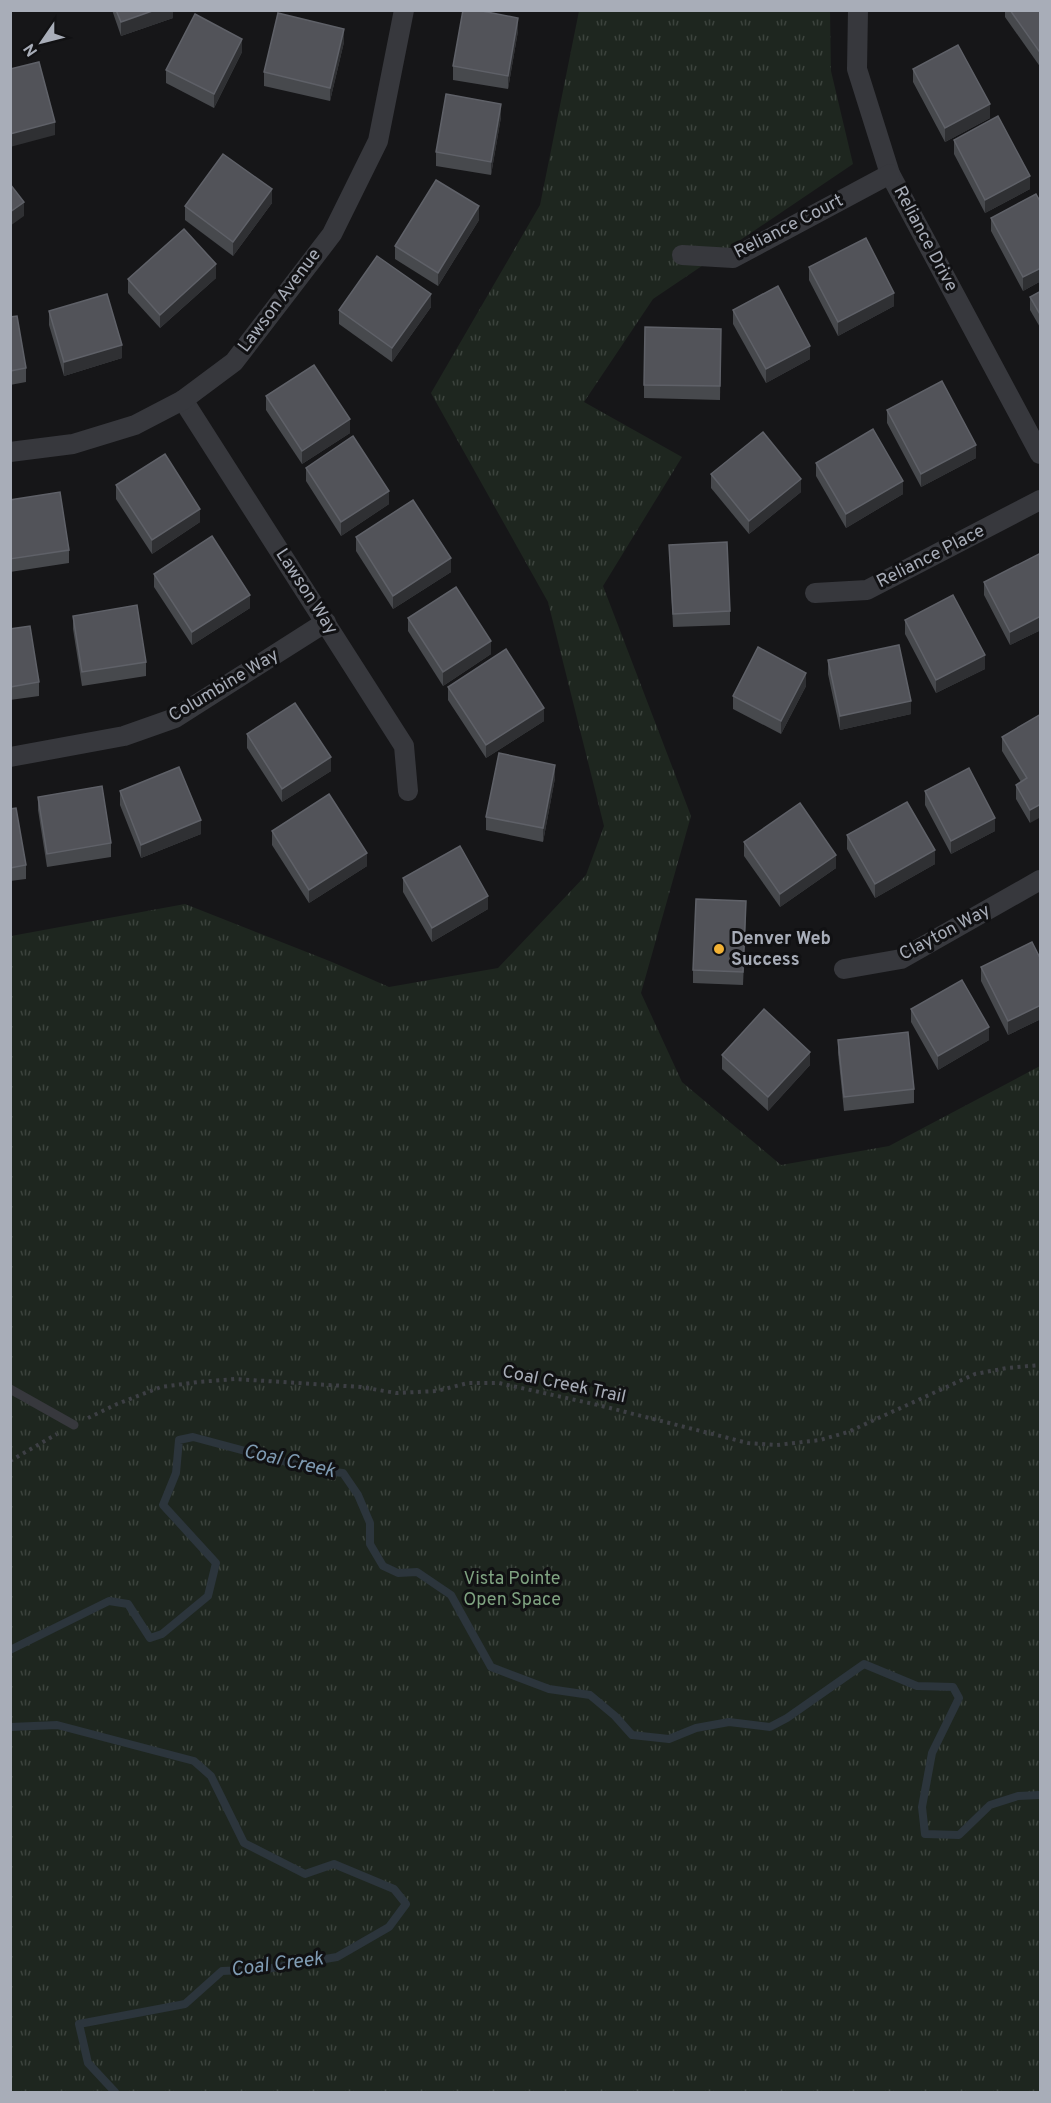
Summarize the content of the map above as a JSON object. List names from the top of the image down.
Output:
{
  "streets": {
    "street": [
      "Reliance Court",
      "Reliance Drive",
      "Lawson Avenue",
      "Reliance Place",
      "Lawson Way",
      "Columbine Way",
      "Clayton Way"
    ],
    "path": ["Coal Creek Trail"]
  },
  "crossings": [
    ["Reliance Court", "Reliance Drive"],
    ["Lawson Avenue", "Lawson Way"],
    ["Lawson Way", "Columbine Way"]
  ],
  "water": ["Coal Creek"],
  "parks": ["Vista Pointe Open Space"],
  "places": ["Denver Web Success"],
  "north": "bottom left"
}
